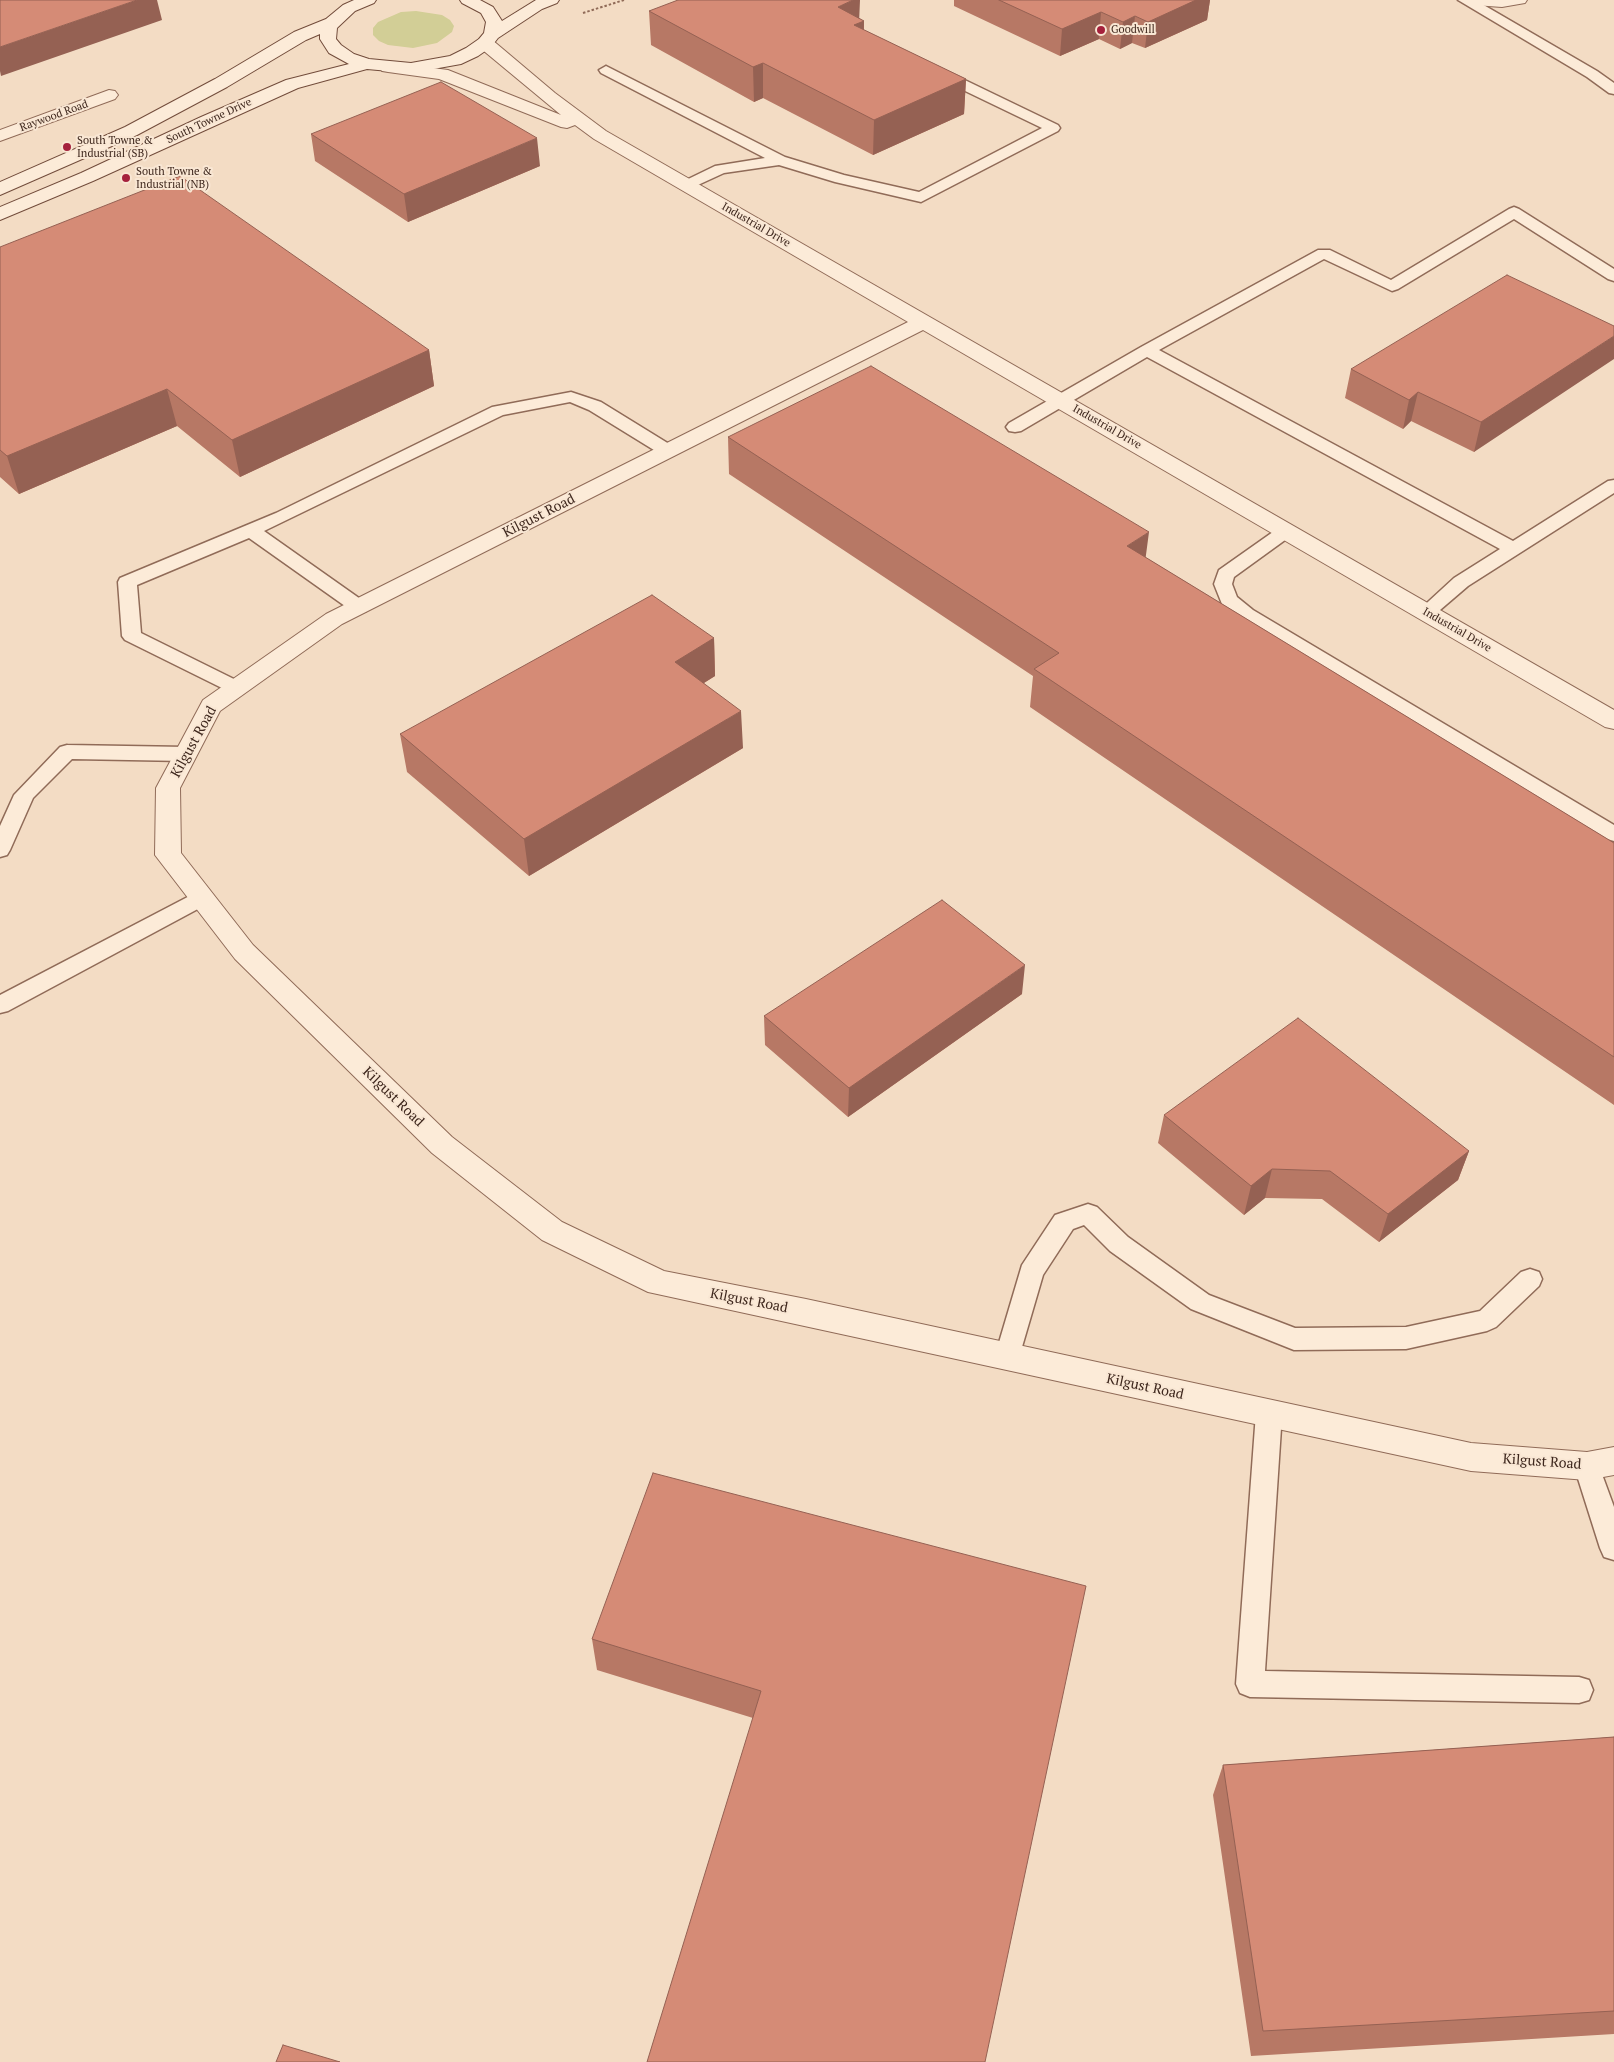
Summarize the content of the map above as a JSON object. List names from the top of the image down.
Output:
{
  "streets": {
    "street": [
      "Raywood Road",
      "South Towne Drive",
      "Industrial Drive",
      "Kilgust Road"
    ]
  },
  "crossings": [
    ["Industrial Drive", "Kilgust Road"]
  ],
  "places": ["Goodwill", "South Towne & Industrial (SB)", "South Towne & Industrial (NB)"]
}
